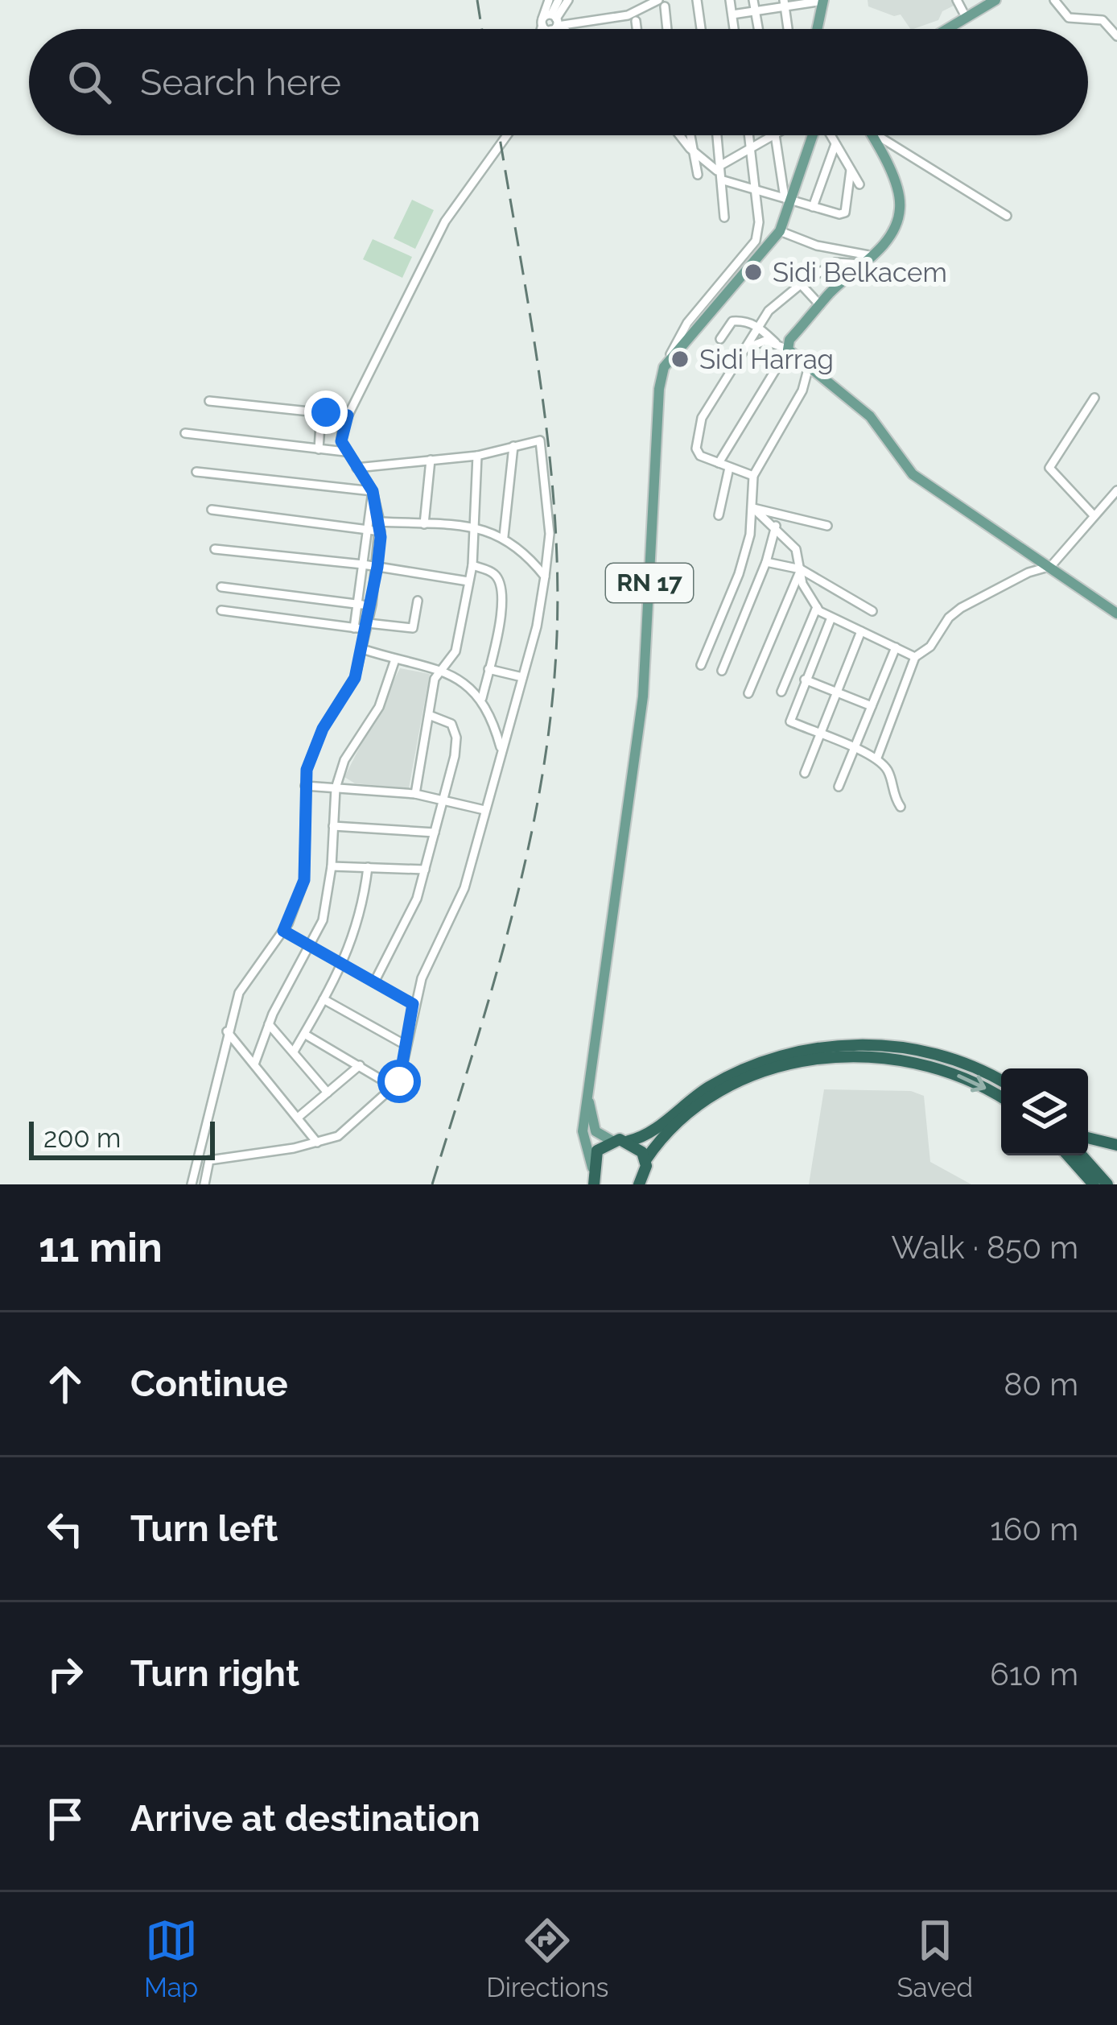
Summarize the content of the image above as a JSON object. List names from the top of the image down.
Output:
{
  "streets": {
    "main road": ["RN 17"]
  },
  "places": ["Sidi Belkacem", "Sidi Harrag"],
  "scale_bar": "200 m",
  "page": {
    "search": "Search here",
    "scale": "200 m",
    "heading": ["11 min", "Walk · 850 m"],
    "list": [
      ["Continue", "80 m"],
      ["Turn left", "160 m"],
      ["Turn right", "610 m"],
      "Arrive at destination"
    ],
    "nav": ["Map", "Directions", "Saved"]
  }
}
